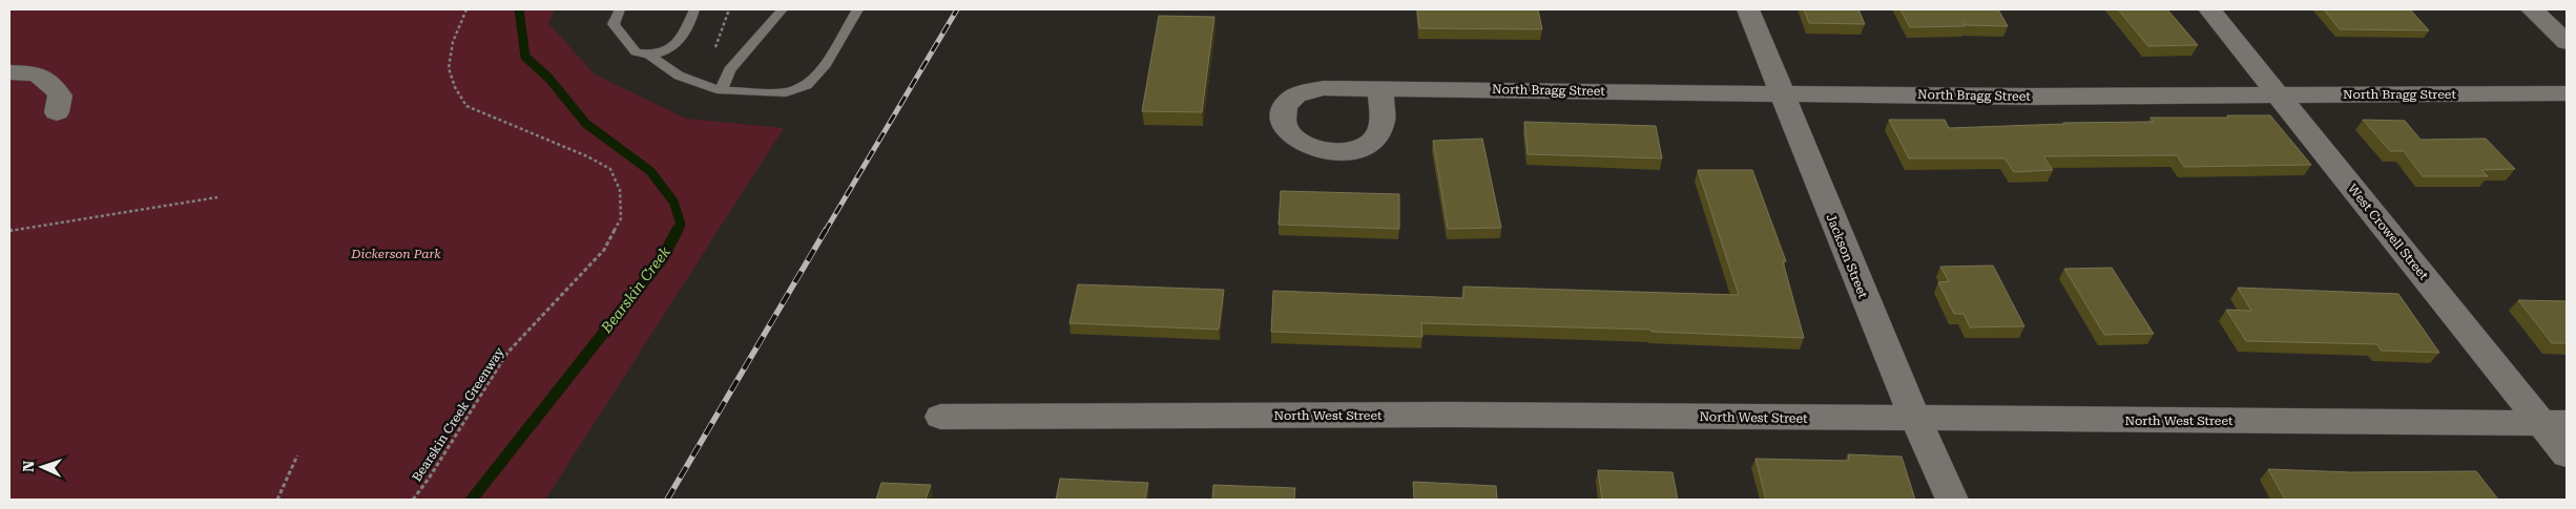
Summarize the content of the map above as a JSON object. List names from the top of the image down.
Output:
{
  "streets": {
    "street": [
      "North Bragg Street",
      "West Crowell Street",
      "Jackson Street",
      "North West Street"
    ],
    "path": ["Bearskin Creek Greenway"]
  },
  "crossings": [
    ["North Bragg Street", "West Crowell Street"],
    ["North Bragg Street", "Jackson Street"],
    ["West Crowell Street", "North West Street"],
    ["Jackson Street", "North West Street"]
  ],
  "water": ["Bearskin Creek"],
  "parks": ["Dickerson Park"],
  "north": "left"
}
